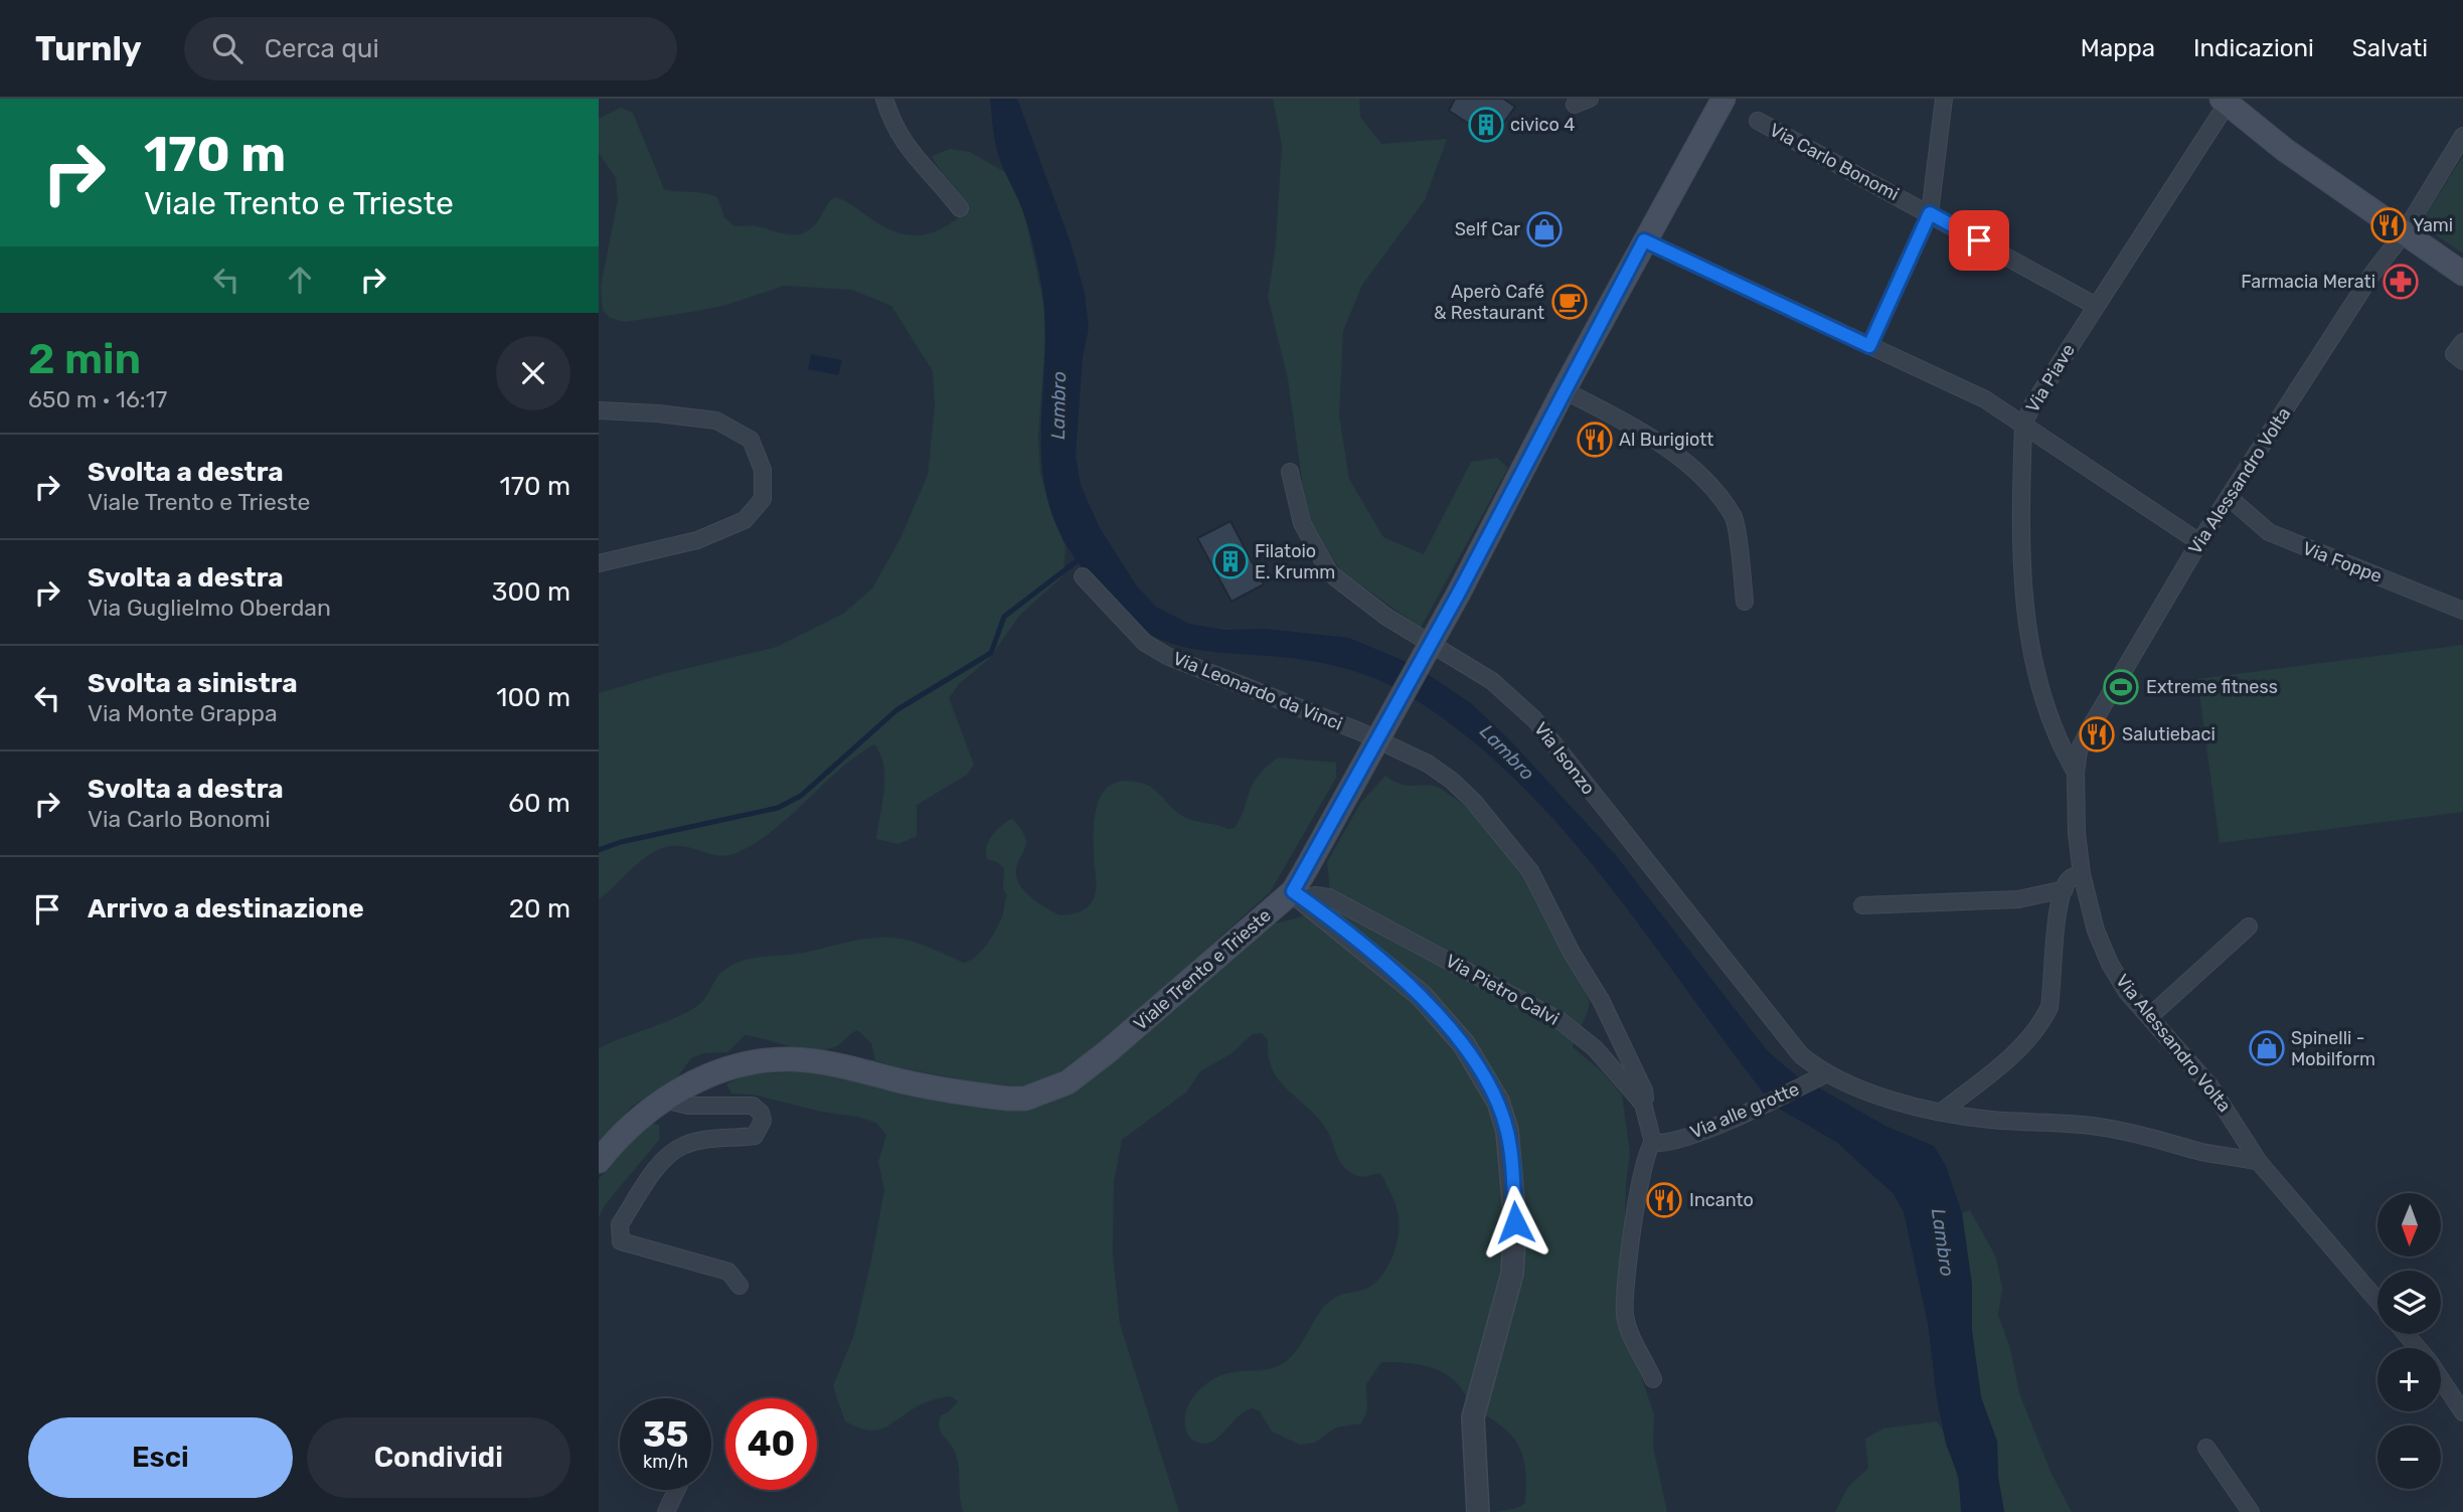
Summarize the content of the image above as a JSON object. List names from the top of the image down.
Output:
{
  "streets": {
    "main road": ["Viale Trento e Trieste"],
    "street": [
      "Via Carlo Bonomi",
      "Via Piave",
      "Via Alessandro Volta",
      "Via Foppe",
      "Via Leonardo da Vinci",
      "Via Isonzo",
      "Via Pietro Calvi",
      "Via alle grotte"
    ]
  },
  "crossings": [
    ["Via Carlo Bonomi", "Via Piave"],
    ["Via Piave", "Via Alessandro Volta"],
    ["Via Alessandro Volta", "Via Foppe"],
    ["Via Leonardo da Vinci", "Via Pietro Calvi"],
    ["Via Isonzo", "Via alle grotte"],
    ["Viale Trento e Trieste", "Via Pietro Calvi"],
    ["Via Pietro Calvi", "Via alle grotte"]
  ],
  "water": ["Lambro"],
  "places": {
    "building": ["civico 4", "Filatoio E. Krumm"],
    "restaurant": [
      "Yami",
      "Al Burigiott",
      "Salutiebaci",
      "Incanto"
    ],
    "shop": ["Self Car", "Spinelli - Mobilform"],
    "pharmacy": ["Farmacia Merati"],
    "cafe": ["Aperò Café & Restaurant"],
    "sports": ["Extreme fitness"]
  },
  "north": "bottom",
  "page": {
    "header": "Turnly",
    "search": "Cerca qui",
    "nav": ["Mappa", "Indicazioni", "Salvati"],
    "turn": ["170 m", "Viale Trento e Trieste"],
    "heading": ["2 min", "650 m · 16:17"],
    "list": [
      {
        "name": "Svolta a destra",
        "note": "Viale Trento e Trieste",
        "value": "170 m"
      },
      {
        "name": "Svolta a destra",
        "note": "Via Guglielmo Oberdan",
        "value": "300 m"
      },
      {
        "name": "Svolta a sinistra",
        "note": "Via Monte Grappa",
        "value": "100 m"
      },
      {
        "name": "Svolta a destra",
        "note": "Via Carlo Bonomi",
        "value": "60 m"
      },
      {
        "name": "Arrivo a destinazione",
        "value": "20 m"
      }
    ],
    "map_buttons": ["+", "−"],
    "speed": "35 km/h",
    "limit": "40",
    "buttons": ["Esci", "Condividi"]
  }
}
